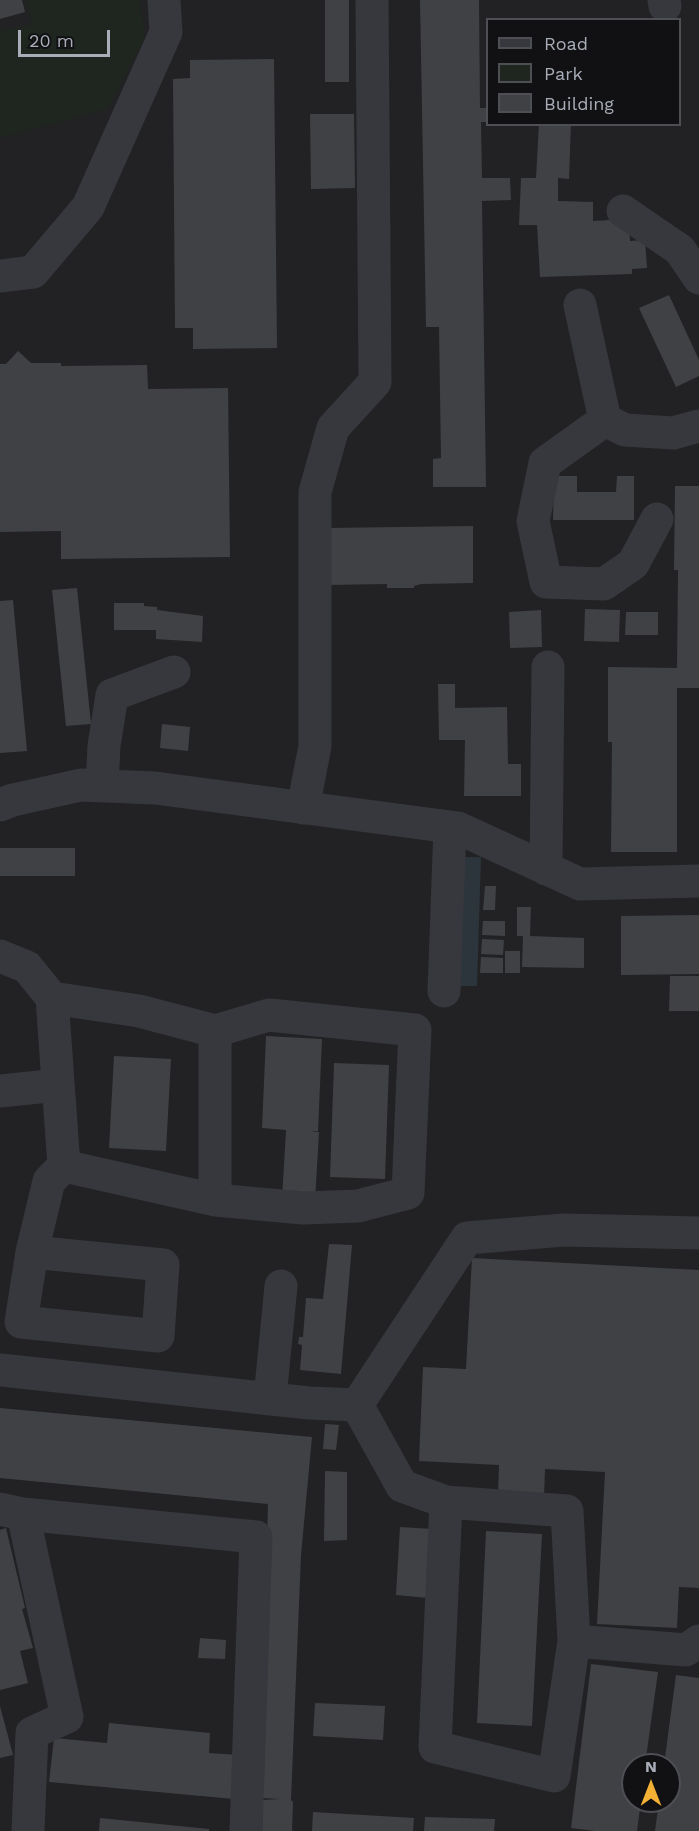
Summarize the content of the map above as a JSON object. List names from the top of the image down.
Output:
{
  "legend": ["Road", "Park", "Building"],
  "scale_bar": "20 m",
  "north": "top"
}
